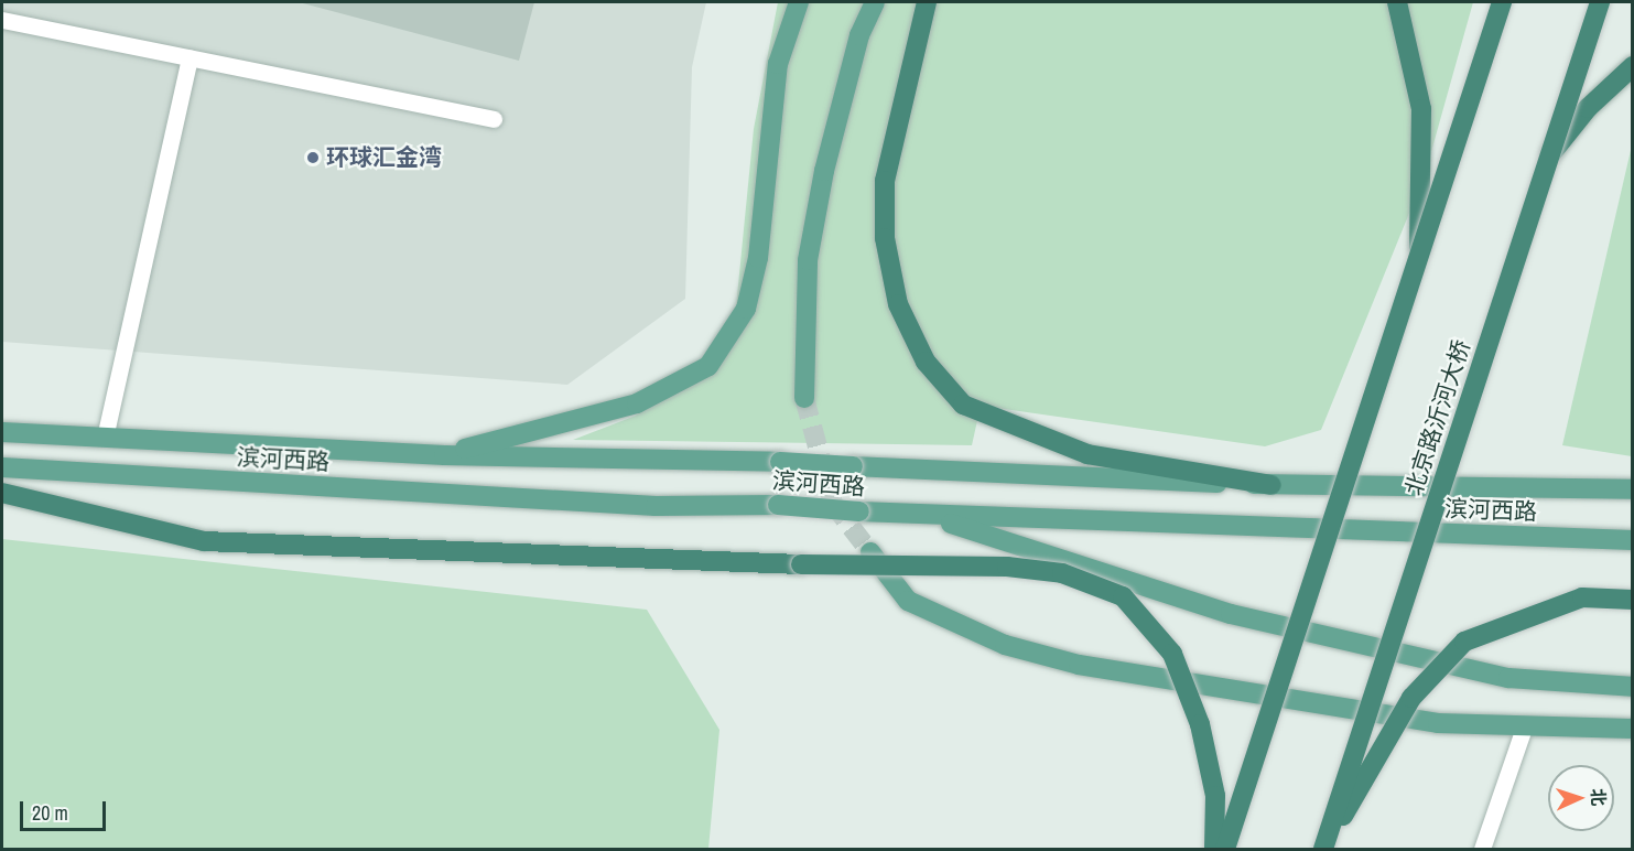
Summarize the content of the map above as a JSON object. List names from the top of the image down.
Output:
{
  "streets": {
    "highway": ["北京路沂河大桥"],
    "main road": ["滨河西路"]
  },
  "places": ["环球汇金湾"],
  "scale_bar": "20 m",
  "north": "right"
}
